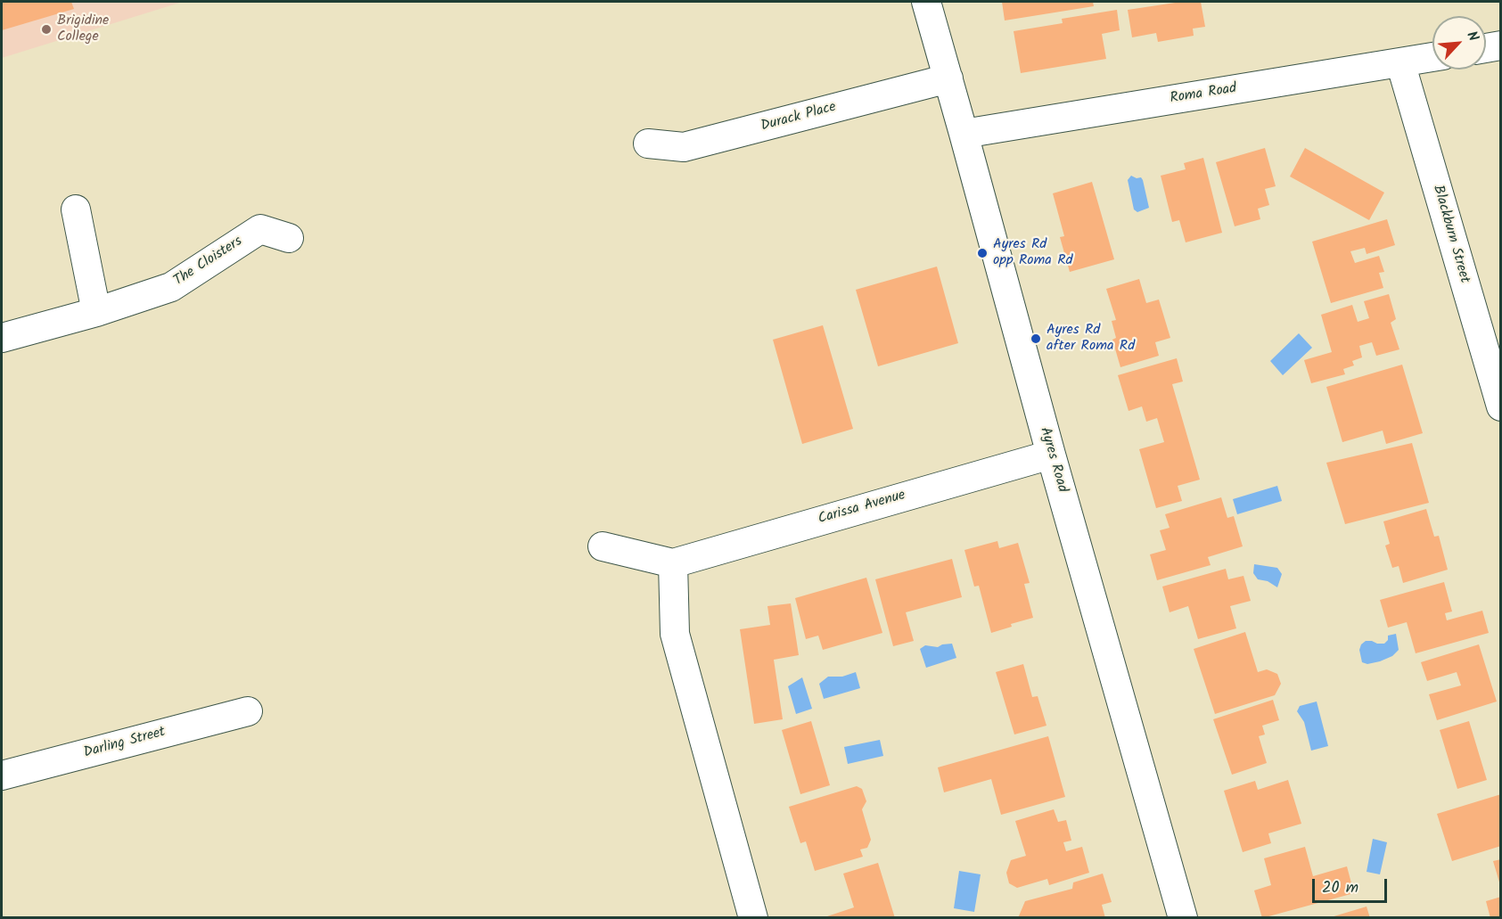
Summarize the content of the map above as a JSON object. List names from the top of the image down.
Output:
{
  "streets": {
    "street": [
      "Roma Road",
      "Durack Place",
      "Blackburn Street",
      "The Cloisters",
      "Ayres Road",
      "Carissa Avenue",
      "Darling Street"
    ]
  },
  "crossings": [
    ["Roma Road", "Blackburn Street"],
    ["Roma Road", "Ayres Road"],
    ["Durack Place", "Ayres Road"],
    ["Ayres Road", "Carissa Avenue"]
  ],
  "places": ["Brigidine College", "Ayres Rd opp Roma Rd", "Ayres Rd after Roma Rd"],
  "scale_bar": "20 m",
  "north": "top right"
}
